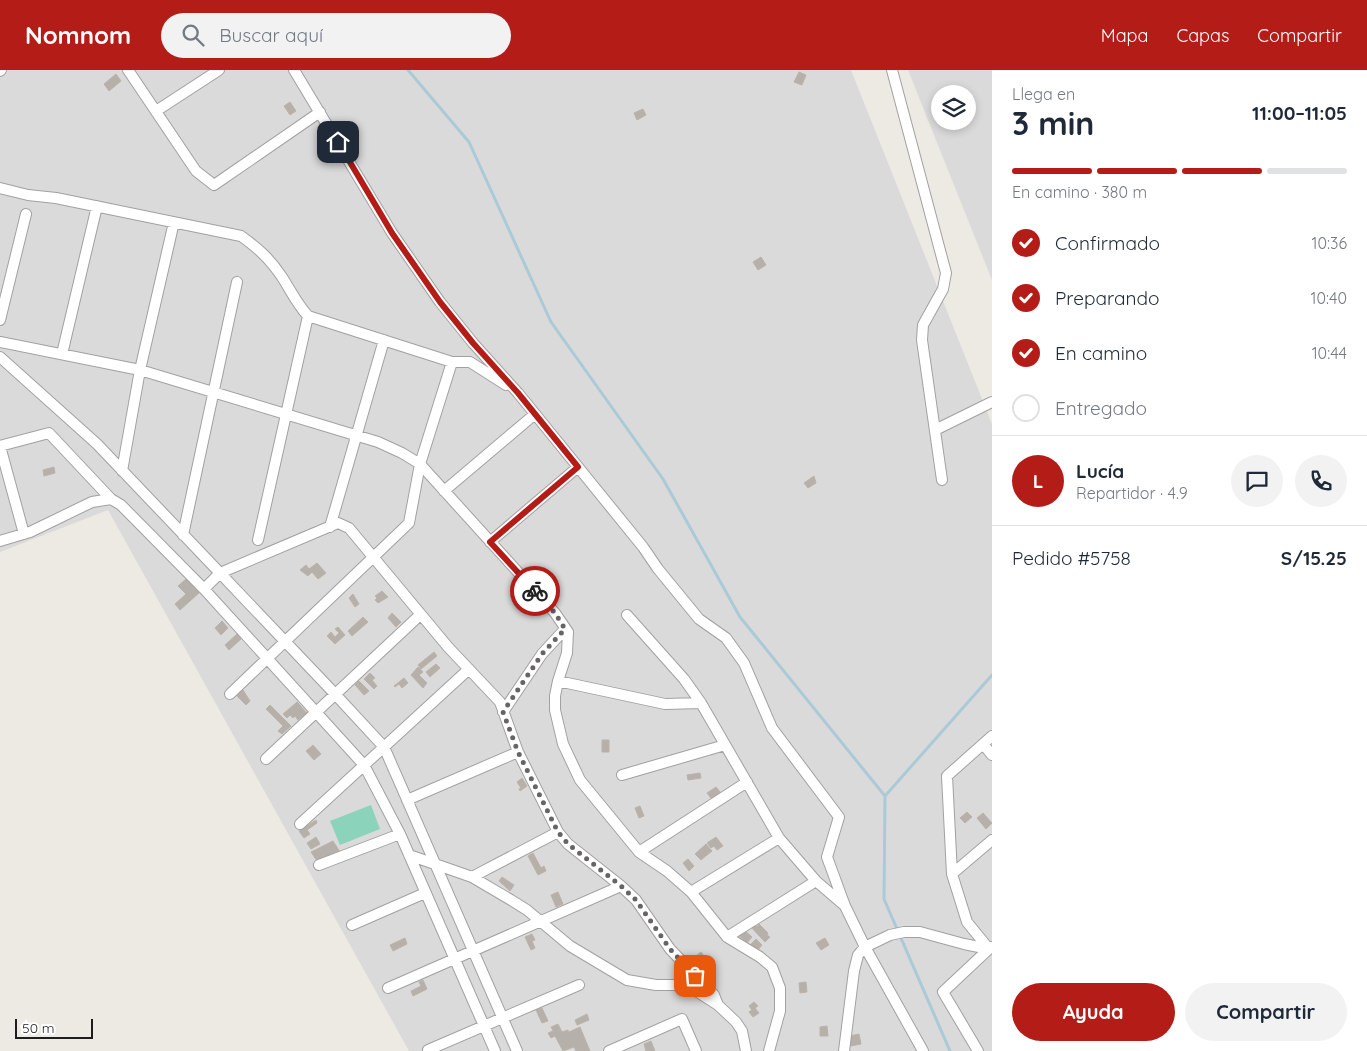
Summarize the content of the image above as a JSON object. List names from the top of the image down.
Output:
{
  "scale_bar": "50 m",
  "page": {
    "header": "Nomnom",
    "search": "Buscar aquí",
    "nav": ["Mapa", "Capas", "Compartir"],
    "heading": ["3 min", "Llega en", "11:00–11:05"],
    "panel": [
      "Lucía",
      "Repartidor · 4.9",
      "Pedido #5758",
      "S/15.25"
    ],
    "bar": "En camino · 380 m",
    "list": [
      ["Confirmado", "10:36"],
      ["Preparando", "10:40"],
      ["En camino", "10:44"],
      "Entregado"
    ],
    "round": "L",
    "buttons": ["Ayuda", "Compartir"],
    "scale": "50 m"
  }
}
